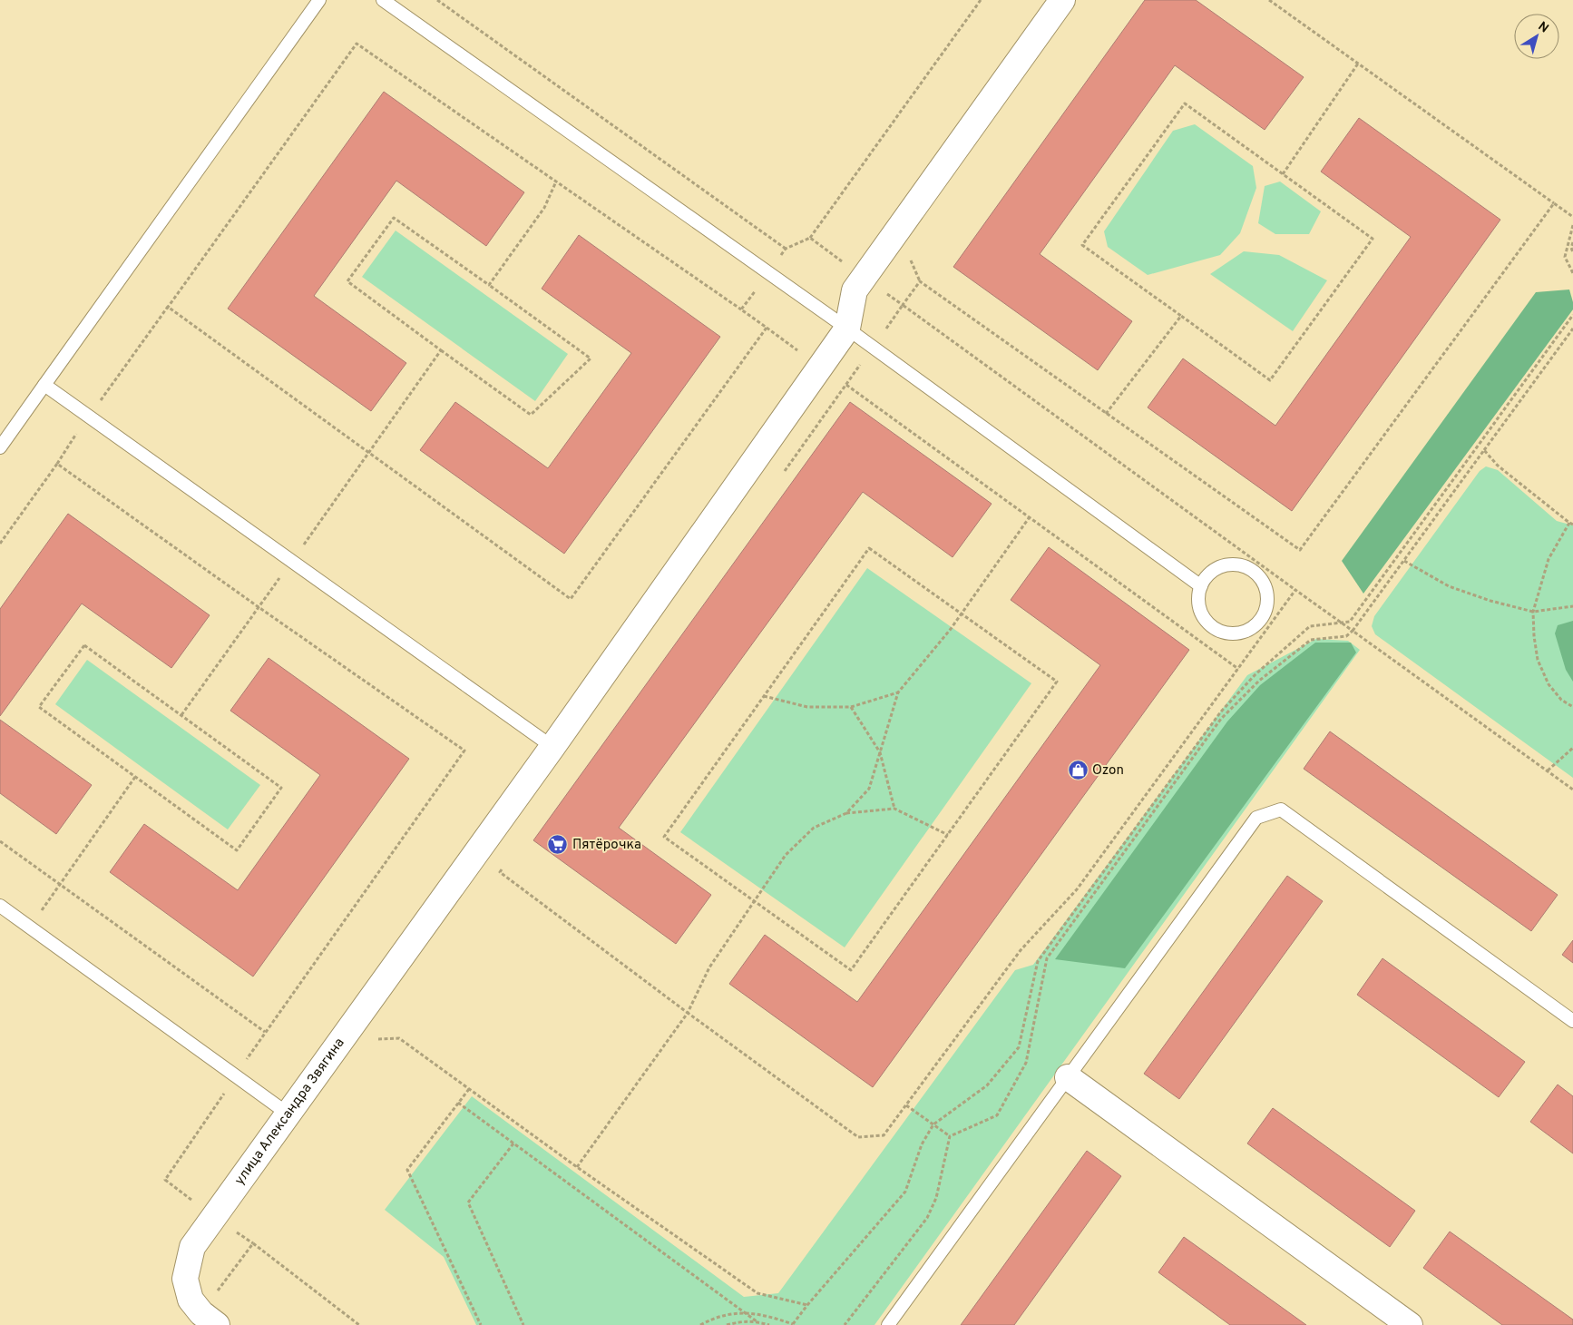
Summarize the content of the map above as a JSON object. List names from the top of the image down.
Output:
{
  "streets": {
    "street": ["улица Александра Звягина"]
  },
  "places": {
    "shop": ["Ozon"],
    "supermarket": ["Пятёрочка"]
  },
  "north": "top right"
}
